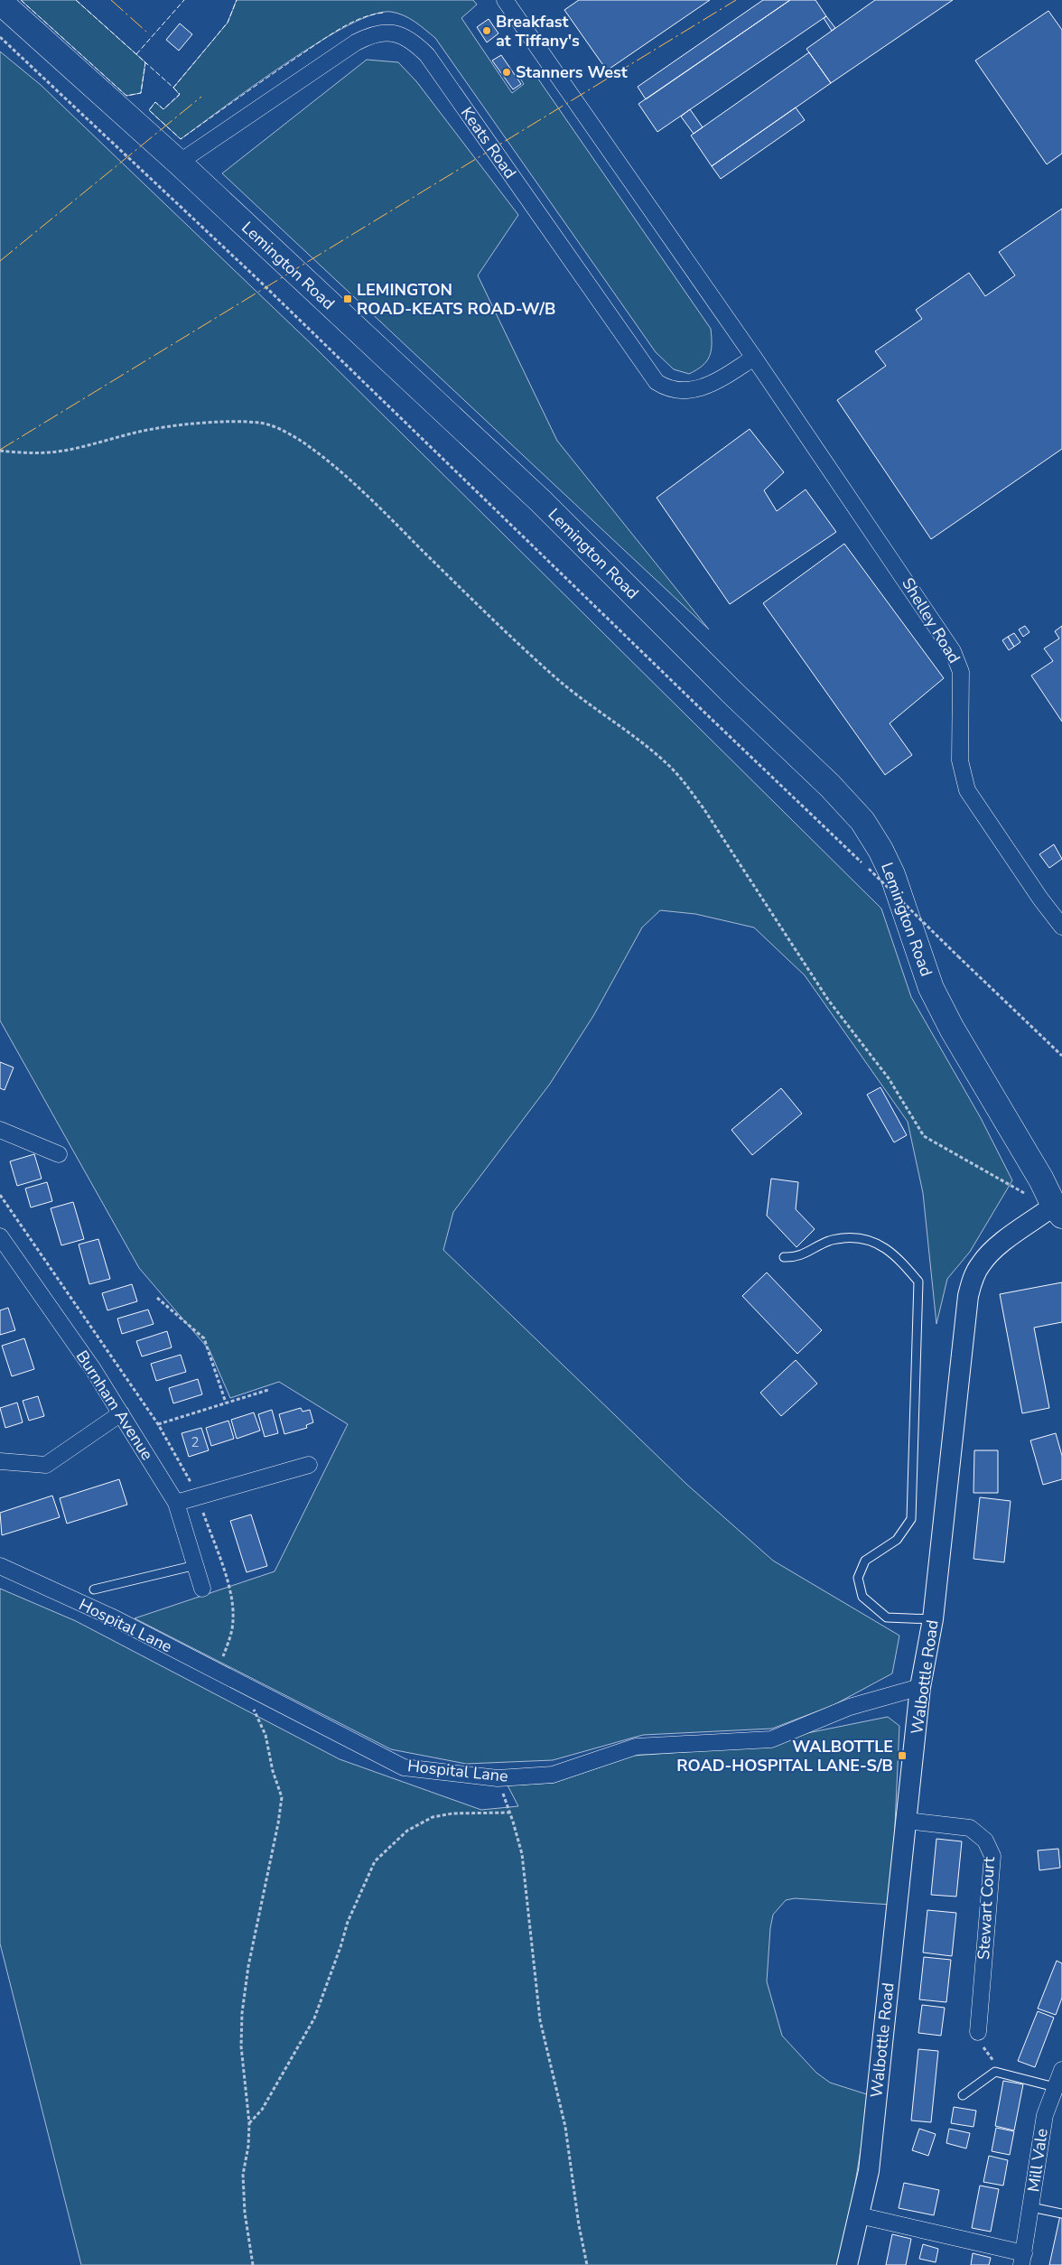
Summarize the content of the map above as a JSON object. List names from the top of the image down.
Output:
{
  "streets": {
    "main road": ["Lemington Road"],
    "street": [
      "Keats Road",
      "Shelley Road",
      "Burnham Avenue",
      "Hospital Lane",
      "Walbottle Road",
      "Stewart Court",
      "Mill Vale"
    ]
  },
  "crossings": [
    ["Keats Road", "Lemington Road"],
    ["Keats Road", "Shelley Road"],
    ["Lemington Road", "Walbottle Road"],
    ["Hospital Lane", "Walbottle Road"],
    ["Walbottle Road", "Stewart Court"],
    ["Walbottle Road", "Mill Vale"]
  ],
  "places": {
    "other": ["Breakfast at Tiffany's", "Stanners West"],
    "transit": ["LEMINGTON ROAD-KEATS ROAD-W/B", "WALBOTTLE ROAD-HOSPITAL LANE-S/B"]
  },
  "house_numbers": ["2"]
}
